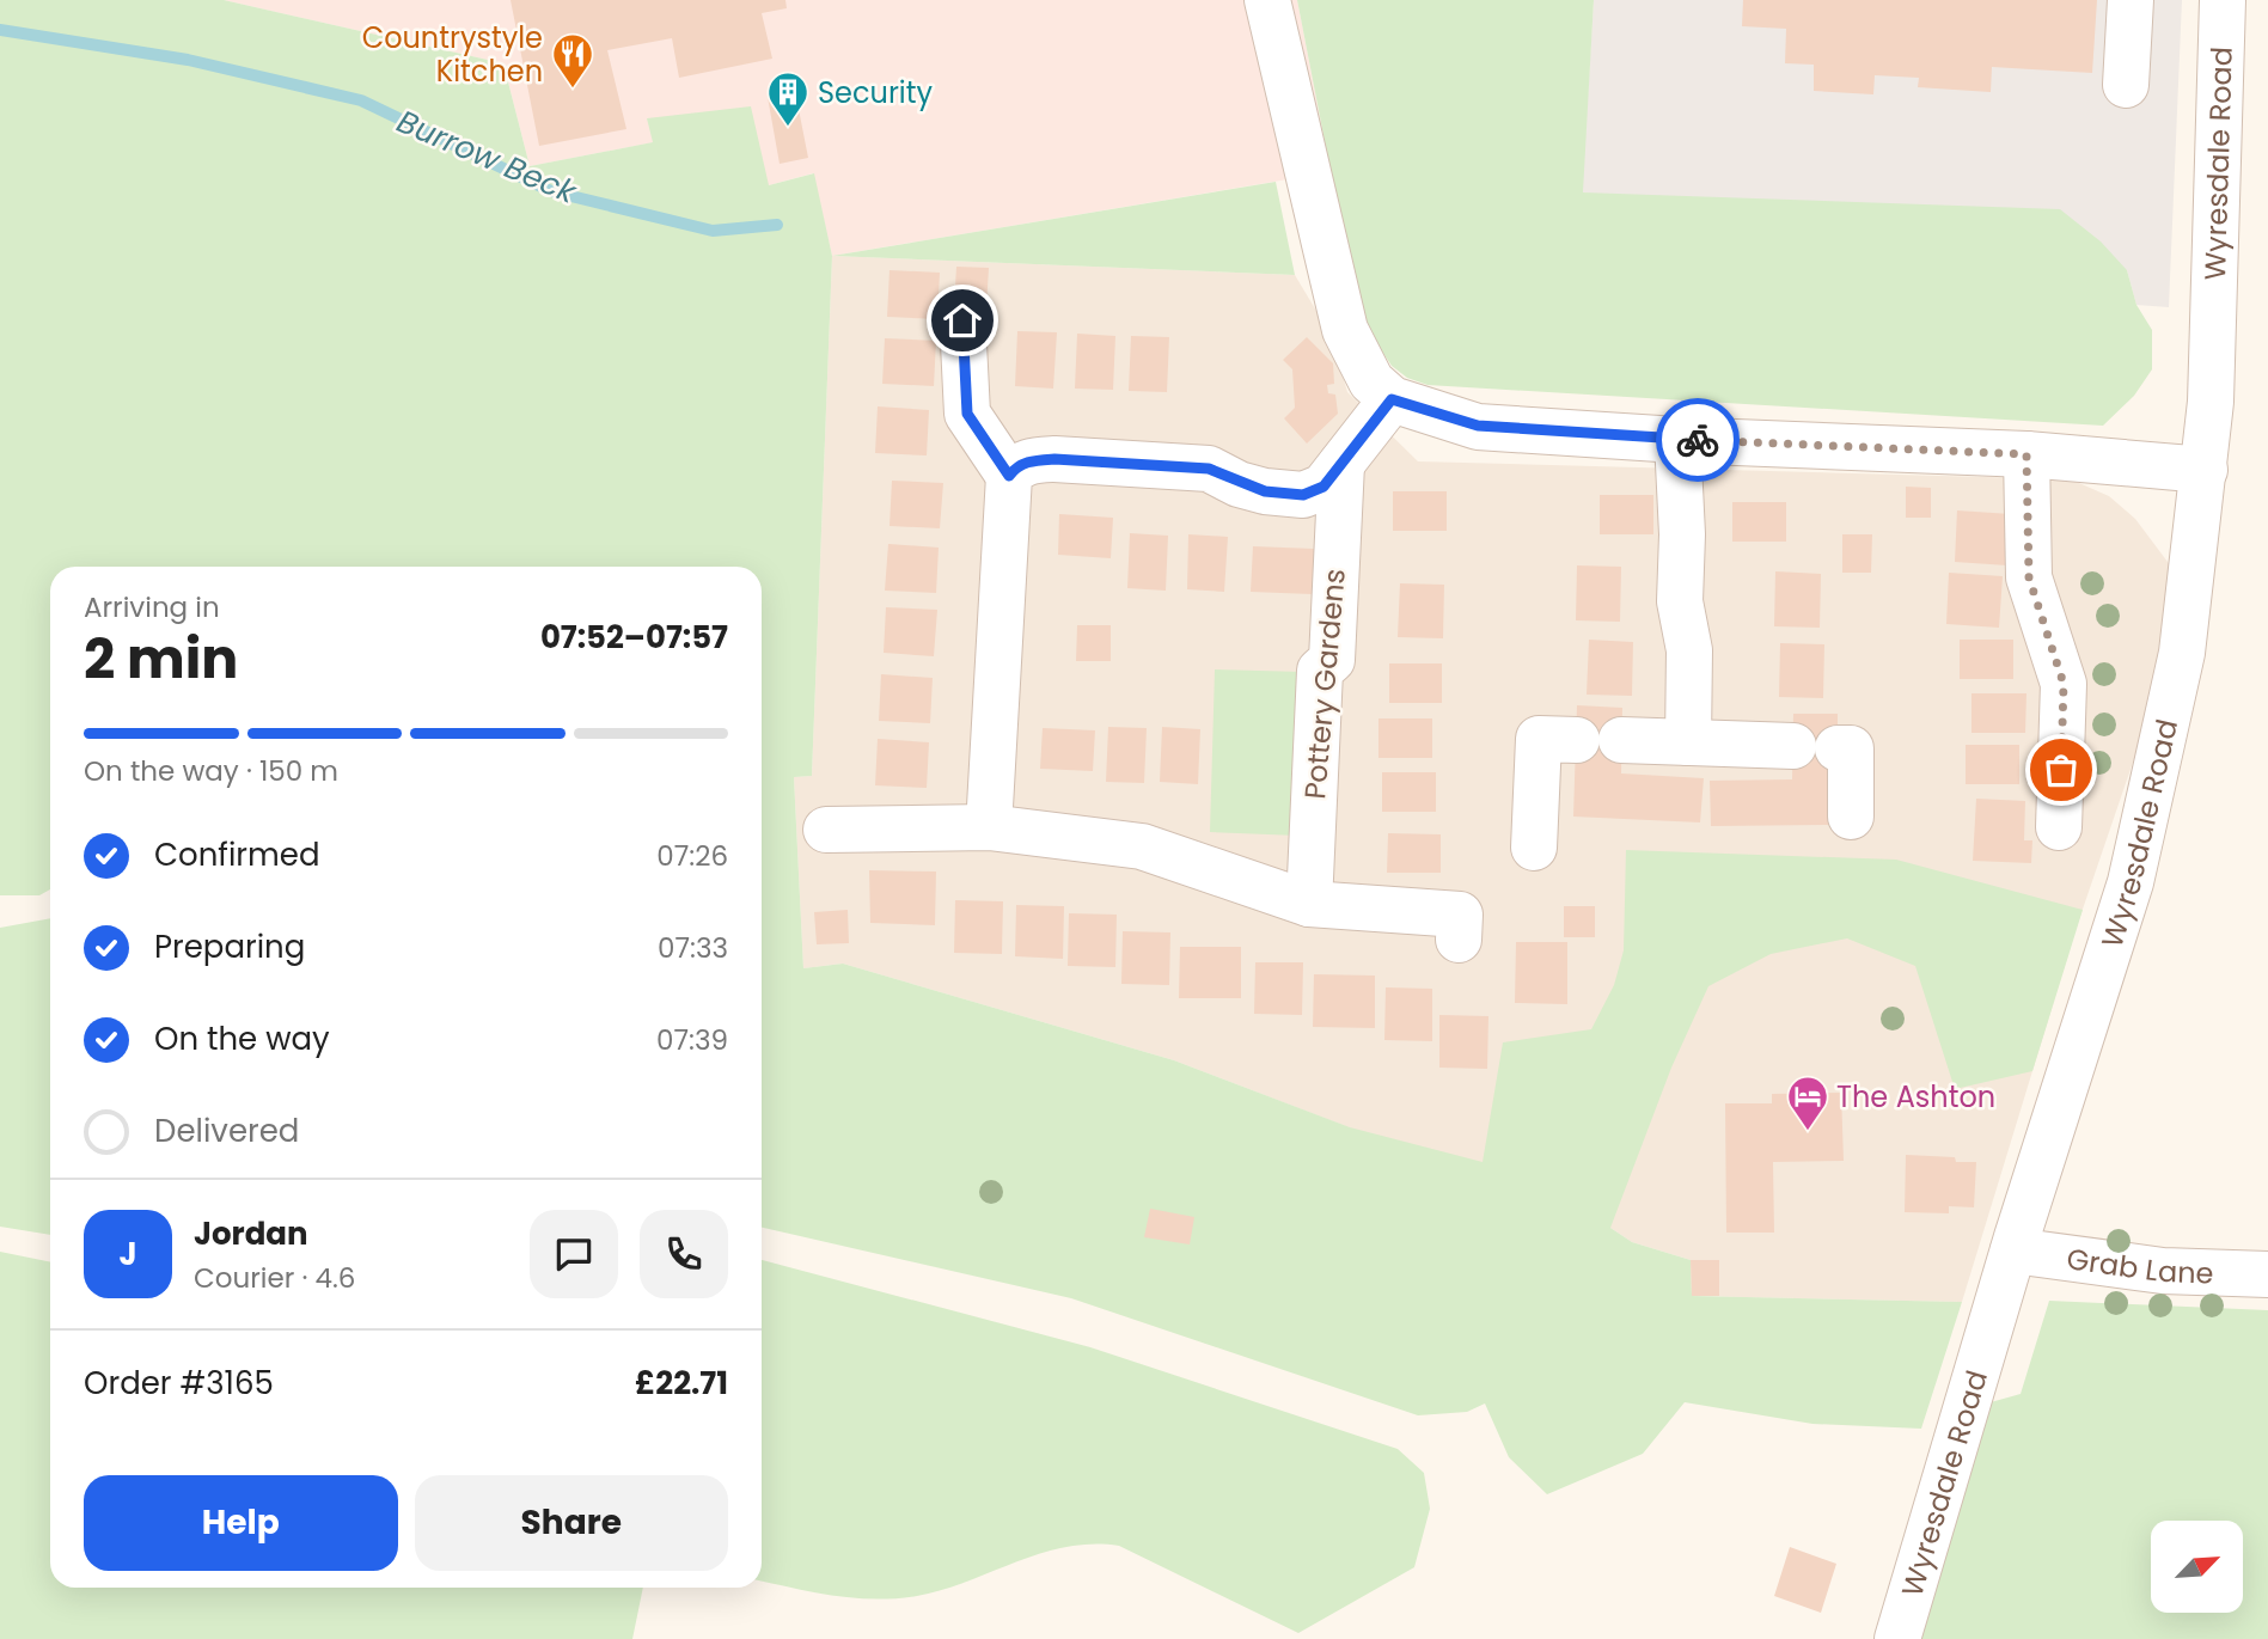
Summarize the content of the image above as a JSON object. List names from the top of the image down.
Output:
{
  "streets": {
    "street": ["Wyresdale Road", "Pottery Gardens", "Grab Lane"]
  },
  "crossings": [
    ["Wyresdale Road", "Grab Lane"]
  ],
  "water": ["Burrow Beck"],
  "places": {
    "restaurant": ["Countrystyle Kitchen"],
    "building": ["Security"],
    "hotel": ["The Ashton"]
  },
  "north": "top right",
  "page": {
    "heading": ["2 min", "Arriving in", "07:52–07:57"],
    "panel": [
      "Jordan",
      "Courier · 4.6",
      "Order #3165",
      "£22.71"
    ],
    "bar": "On the way · 150 m",
    "list": [
      ["Confirmed", "07:26"],
      ["Preparing", "07:33"],
      ["On the way", "07:39"],
      "Delivered"
    ],
    "round": "J",
    "buttons": ["Help", "Share"]
  }
}
